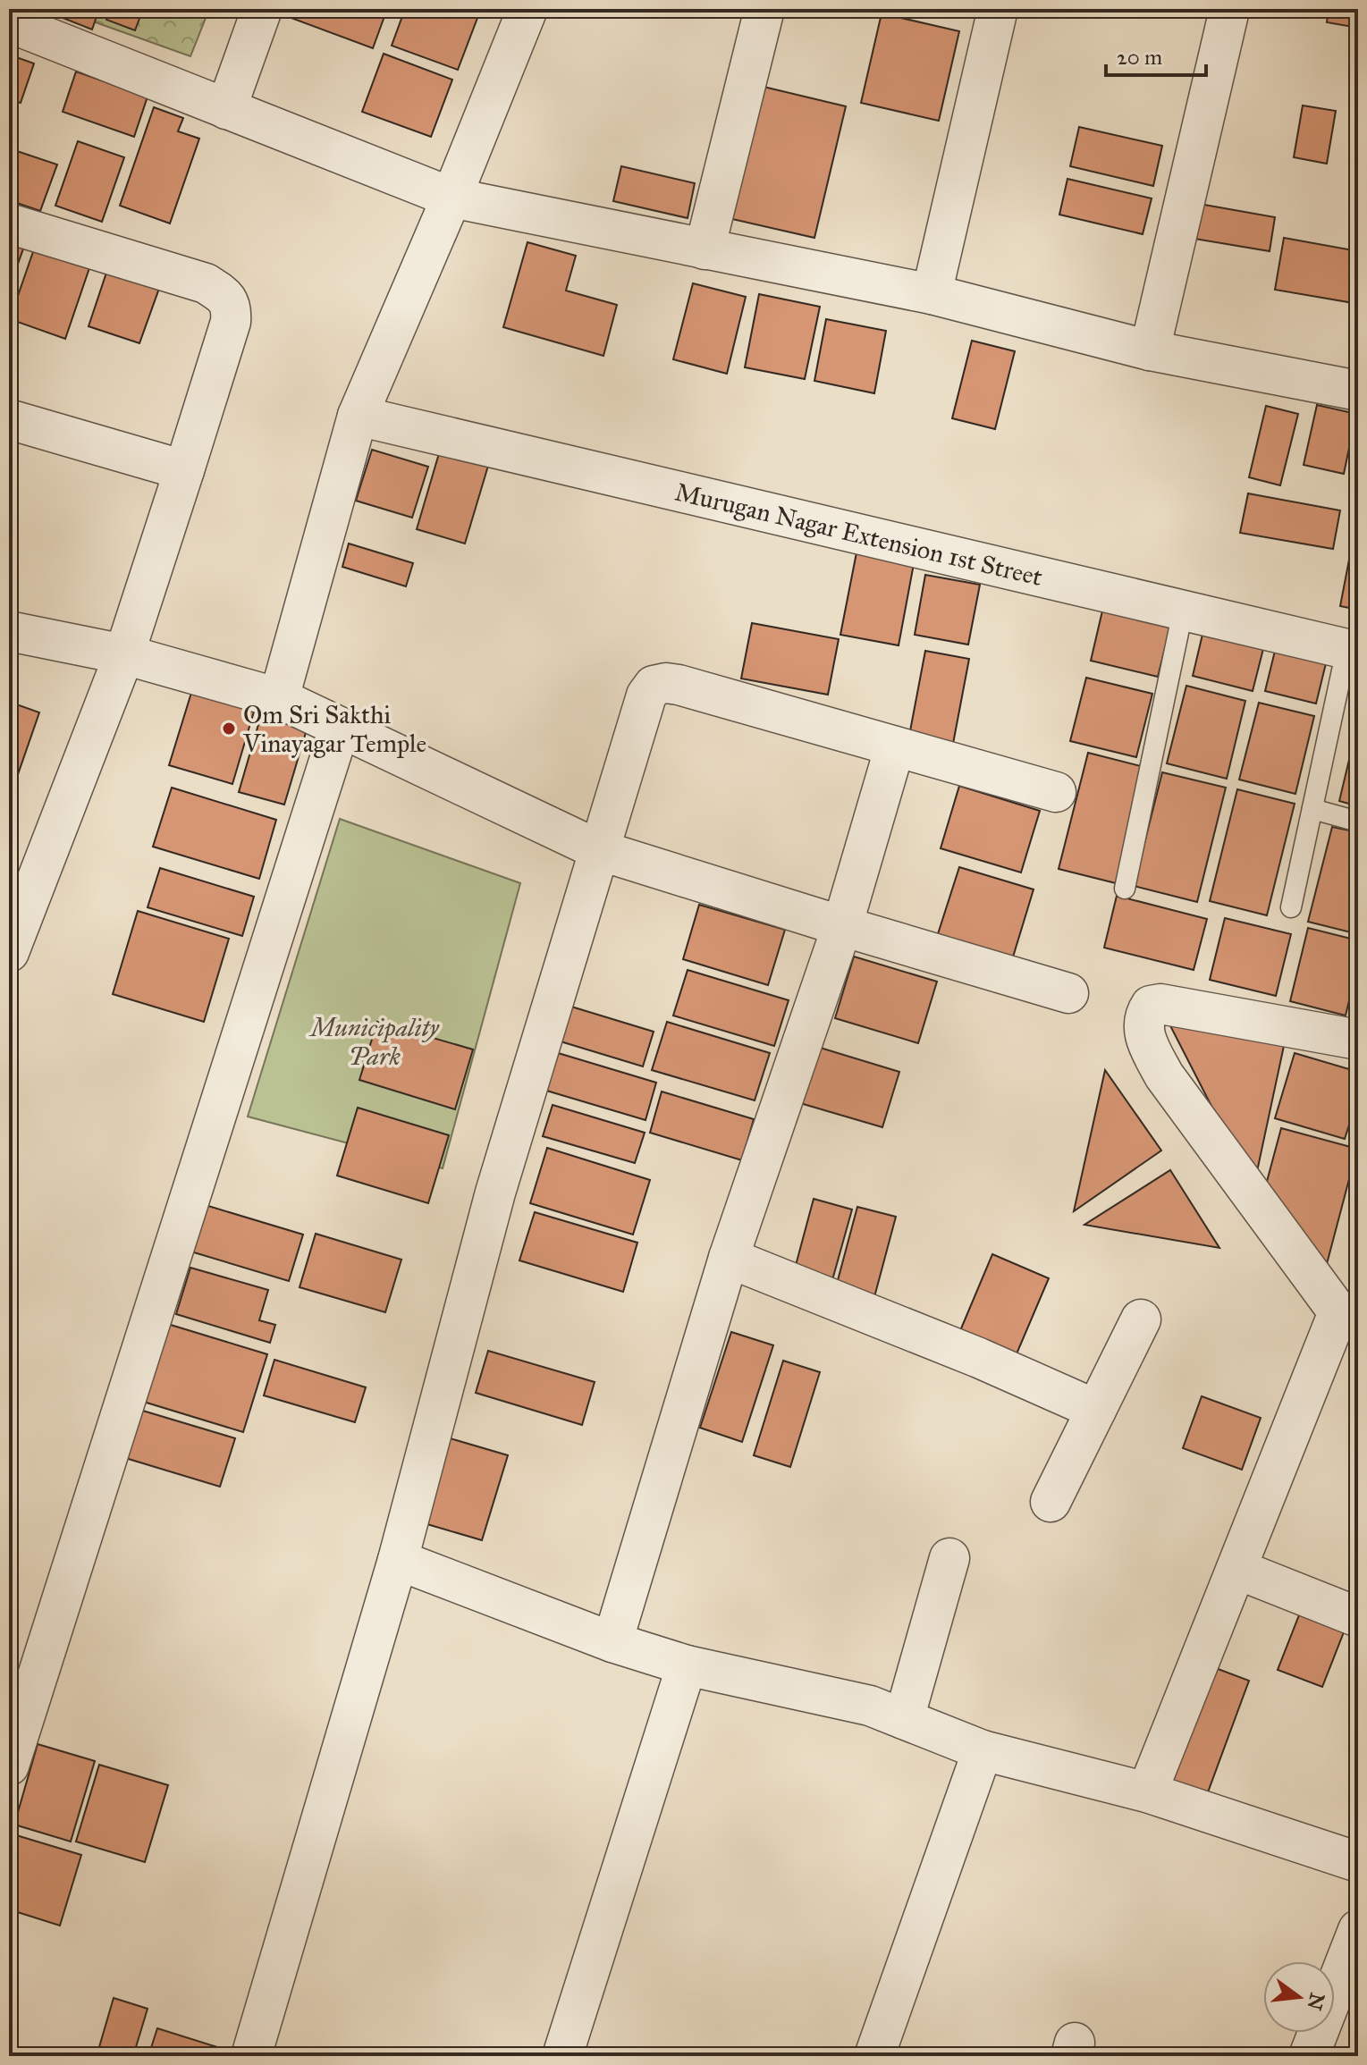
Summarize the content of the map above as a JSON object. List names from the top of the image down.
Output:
{
  "streets": {
    "street": ["Murugan Nagar Extension 1st Street"]
  },
  "parks": ["Municipality Park"],
  "places": ["Om Sri Sakthi Vinayagar Temple"],
  "scale_bar": "20 m",
  "north": "right"
}
